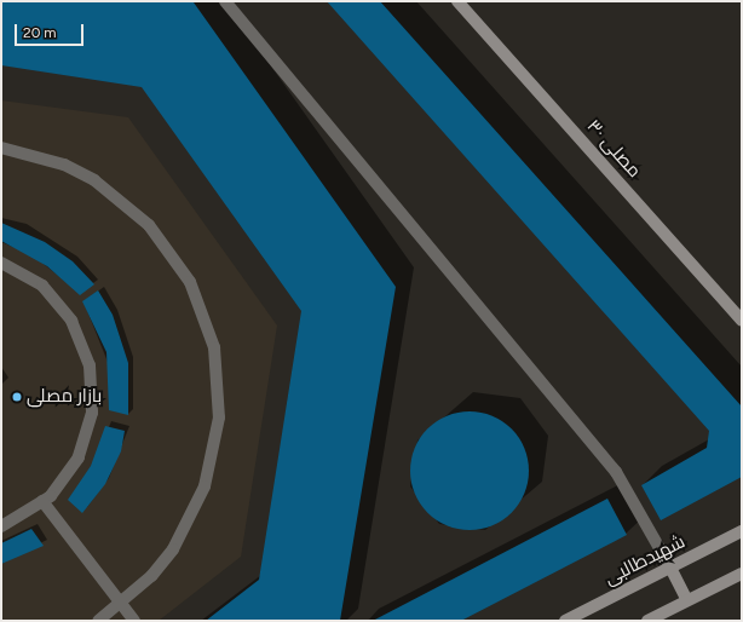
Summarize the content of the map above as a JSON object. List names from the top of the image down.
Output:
{
  "streets": {
    "street": ["مصلی ۳۰", "شهیدطالبی"]
  },
  "places": ["بازار مصلى"],
  "scale_bar": "20 m"
}
